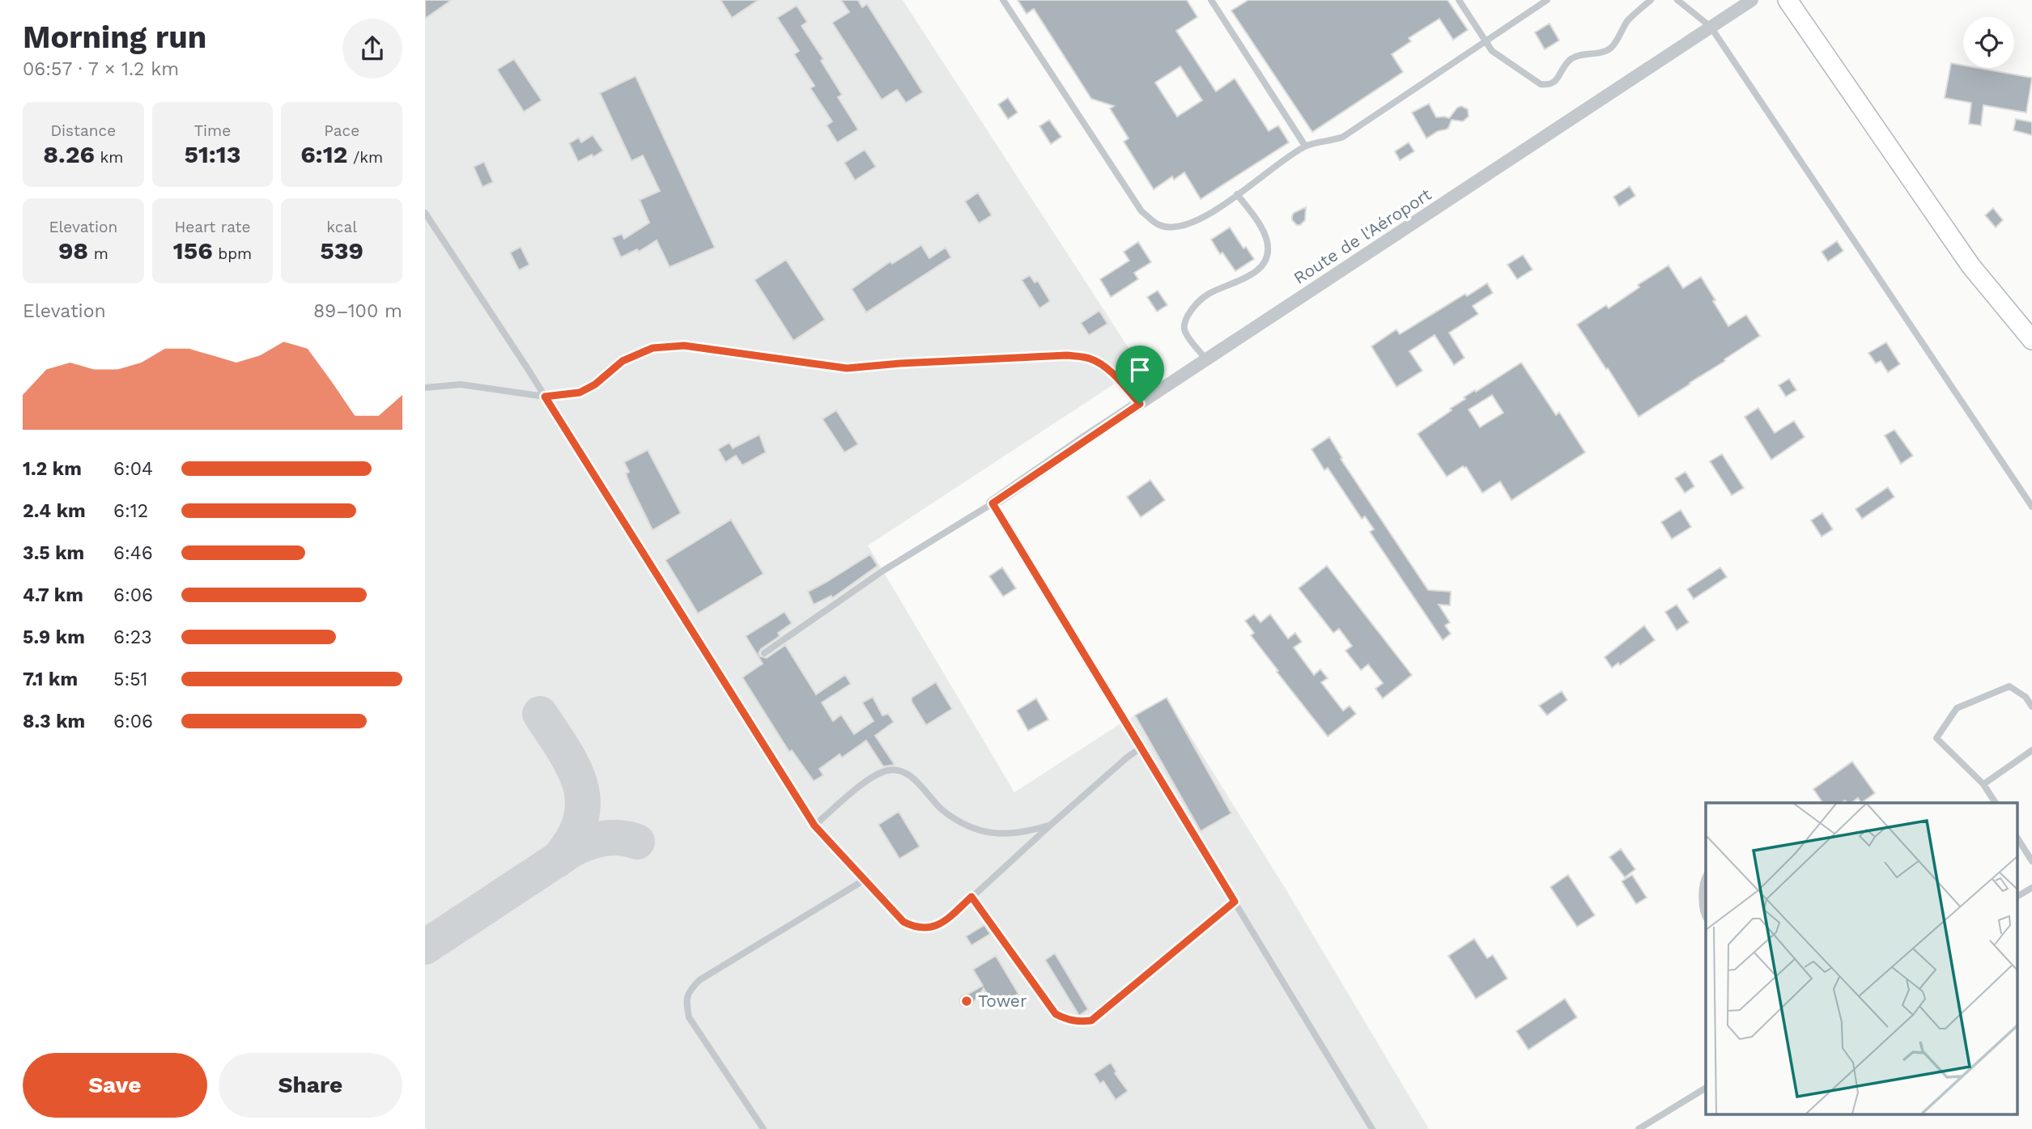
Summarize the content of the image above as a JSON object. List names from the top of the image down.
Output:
{
  "streets": {
    "street": ["Route de l'Aéroport"]
  },
  "places": ["Tower"],
  "page": {
    "heading": ["Morning run", "06:57 · 7 × 1.2 km"],
    "stats": [
      ["Distance", "8.26 km"],
      ["Time", "51:13"],
      ["Pace", "6:12 /km"],
      ["Elevation", "98 m"],
      ["Heart rate", "156 bpm"],
      ["kcal", "539"]
    ],
    "chart": ["Elevation", "89–100 m"],
    "list": [
      {
        "name": "1.2 km",
        "note": "6:04"
      },
      {
        "name": "2.4 km",
        "note": "6:12"
      },
      {
        "name": "3.5 km",
        "note": "6:46"
      },
      {
        "name": "4.7 km",
        "note": "6:06"
      },
      {
        "name": "5.9 km",
        "note": "6:23"
      },
      {
        "name": "7.1 km",
        "note": "5:51"
      },
      {
        "name": "8.3 km",
        "note": "6:06"
      }
    ],
    "buttons": ["Save", "Share"]
  }
}
